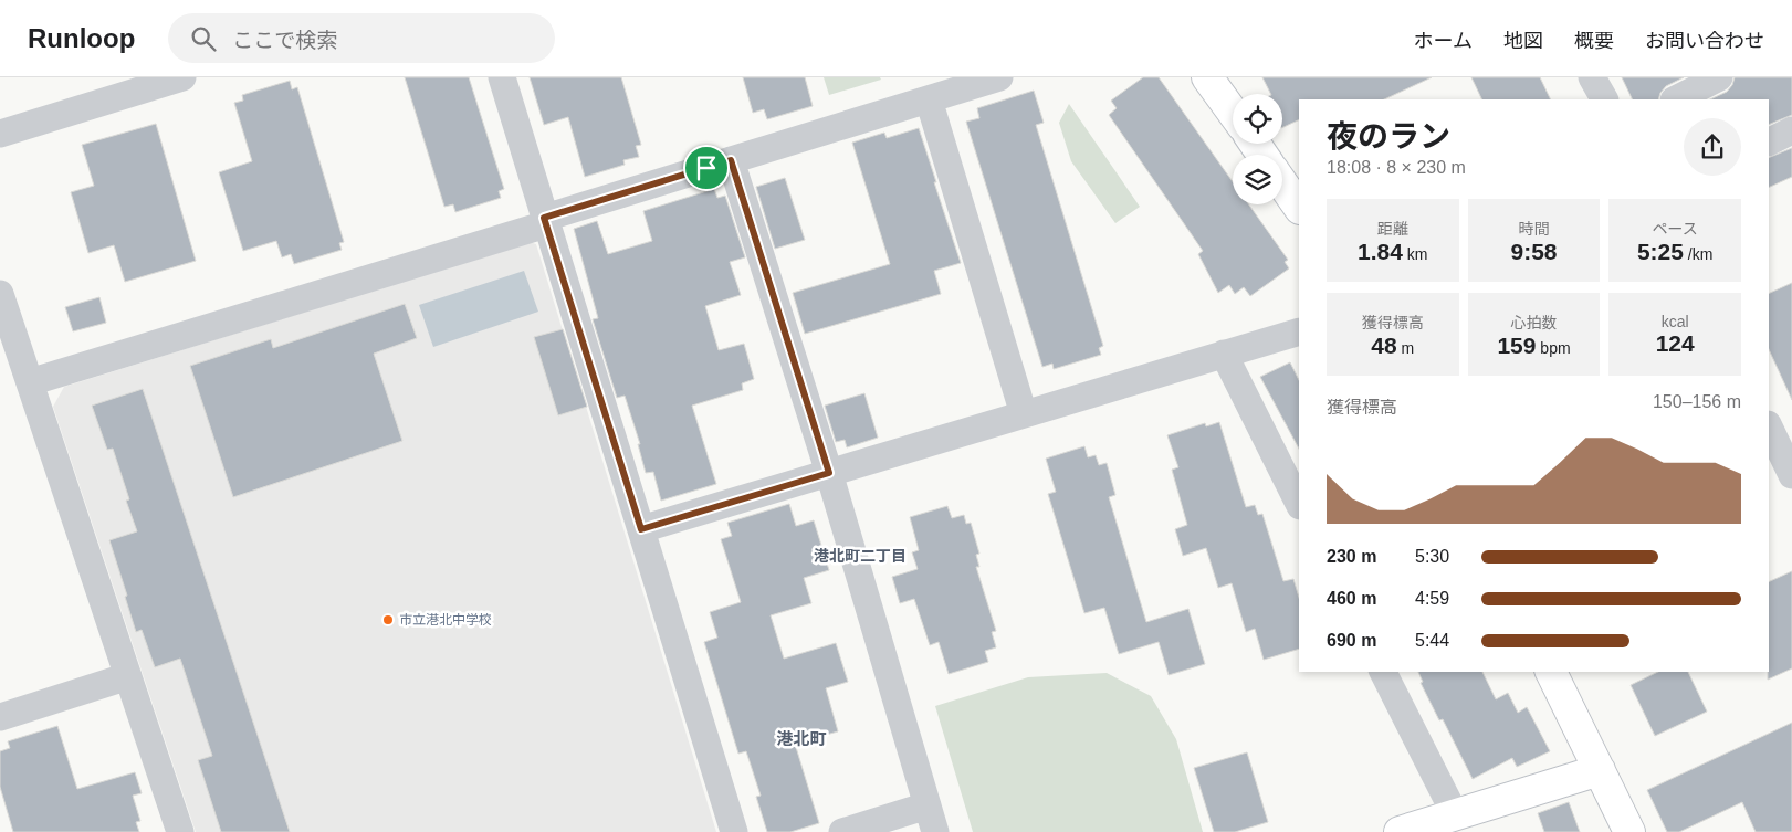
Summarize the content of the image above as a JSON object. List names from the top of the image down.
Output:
{
  "districts": ["港北町二丁目", "港北町"],
  "places": ["市立港北中学校"],
  "page": {
    "header": "Runloop",
    "search": "ここで検索",
    "nav": [
      "ホーム",
      "地図",
      "概要",
      "お問い合わせ"
    ],
    "heading": ["夜のラン", "18:08 · 8 × 230 m"],
    "stats": [
      ["距離", "1.84 km"],
      ["時間", "9:58"],
      ["ペース", "5:25 /km"],
      ["獲得標高", "48 m"],
      ["心拍数", "159 bpm"],
      ["kcal", "124"]
    ],
    "chart": ["獲得標高", "150–156 m"],
    "list": [
      {
        "name": "230 m",
        "note": "5:30"
      },
      {
        "name": "460 m",
        "note": "4:59"
      },
      {
        "name": "690 m",
        "note": "5:44"
      }
    ]
  }
}
